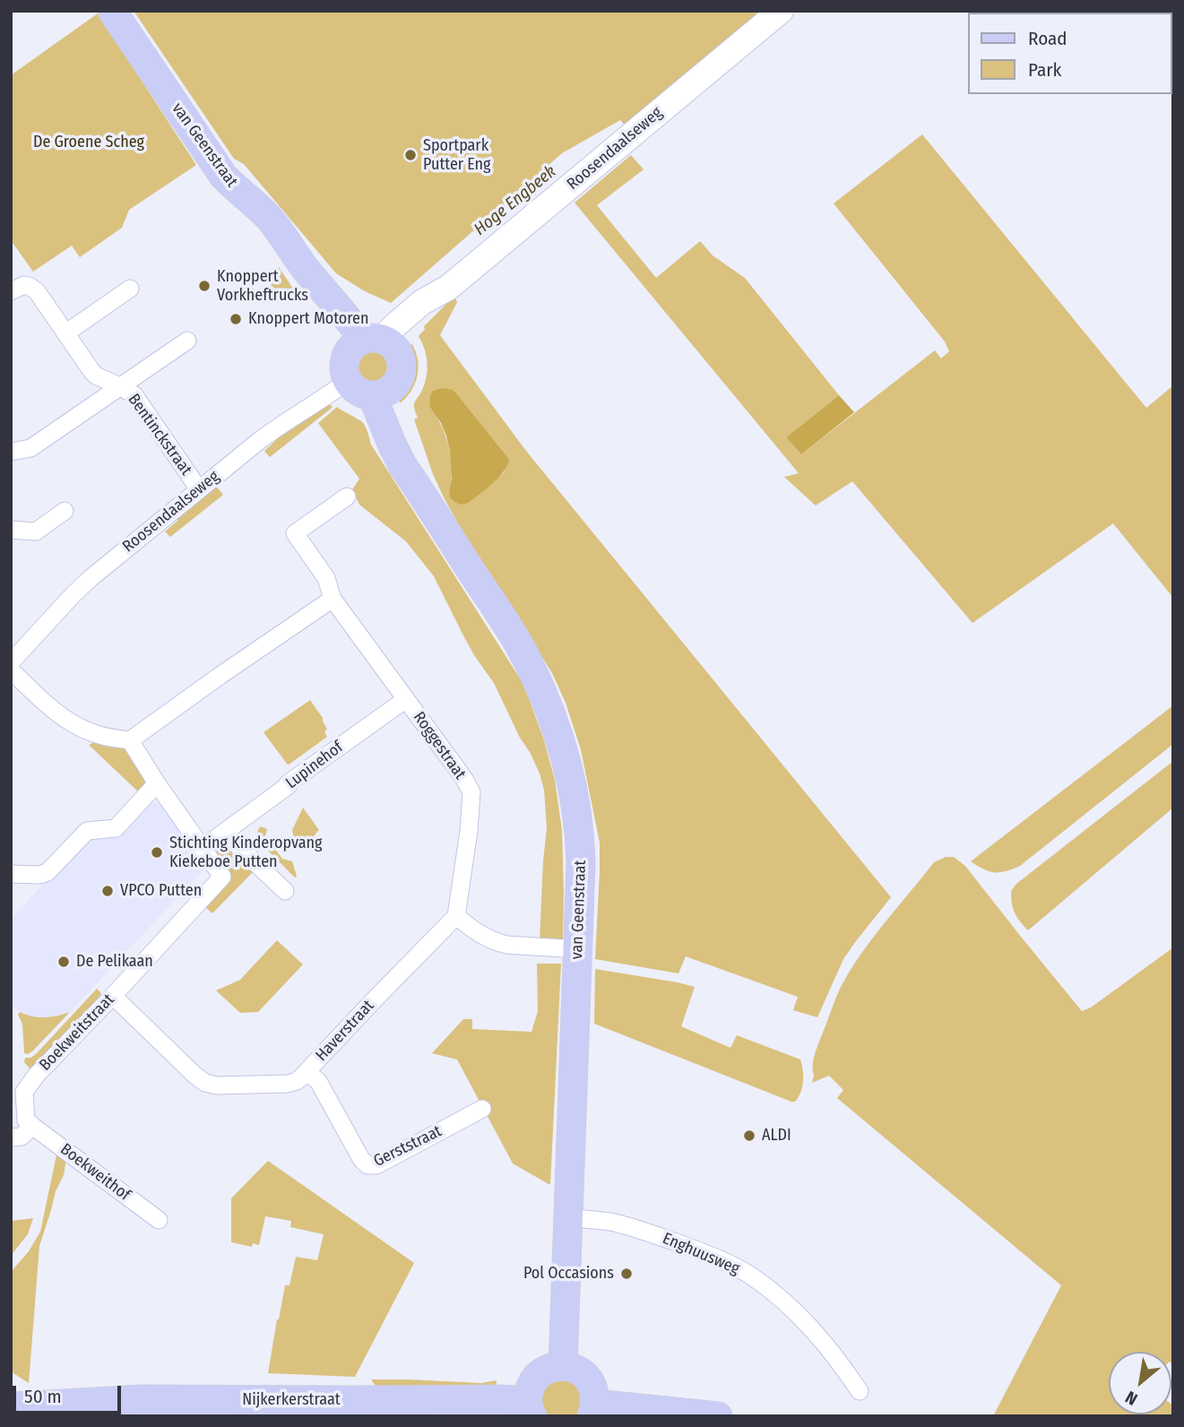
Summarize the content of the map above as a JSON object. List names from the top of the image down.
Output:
{
  "streets": {
    "main road": ["van Geenstraat", "Nijkerkerstraat"],
    "street": [
      "Roosendaalseweg",
      "Bentinckstraat",
      "Roggestraat",
      "Lupinehof",
      "Haverstraat",
      "Boekweitstraat",
      "Gerststraat",
      "Boekweithof",
      "Enghuusweg"
    ]
  },
  "crossings": [
    ["van Geenstraat", "Roosendaalseweg"],
    ["van Geenstraat", "Enghuusweg"],
    ["Roosendaalseweg", "Bentinckstraat"],
    ["Roggestraat", "Lupinehof"],
    ["Roggestraat", "Haverstraat"],
    ["Lupinehof", "Boekweitstraat"],
    ["Haverstraat", "Boekweitstraat"],
    ["Haverstraat", "Gerststraat"],
    ["Boekweitstraat", "Boekweithof"]
  ],
  "water": ["Hoge Engbeek"],
  "parks": ["De Groene Scheg"],
  "places": [
    "Sportpark Putter Eng",
    "Knoppert Vorkheftrucks",
    "Knoppert Motoren",
    "Stichting Kinderopvang Kiekeboe Putten",
    "VPCO Putten",
    "De Pelikaan",
    "ALDI",
    "Pol Occasions"
  ],
  "legend": ["Road", "Park"],
  "scale_bar": "50 m",
  "north": "bottom left"
}
